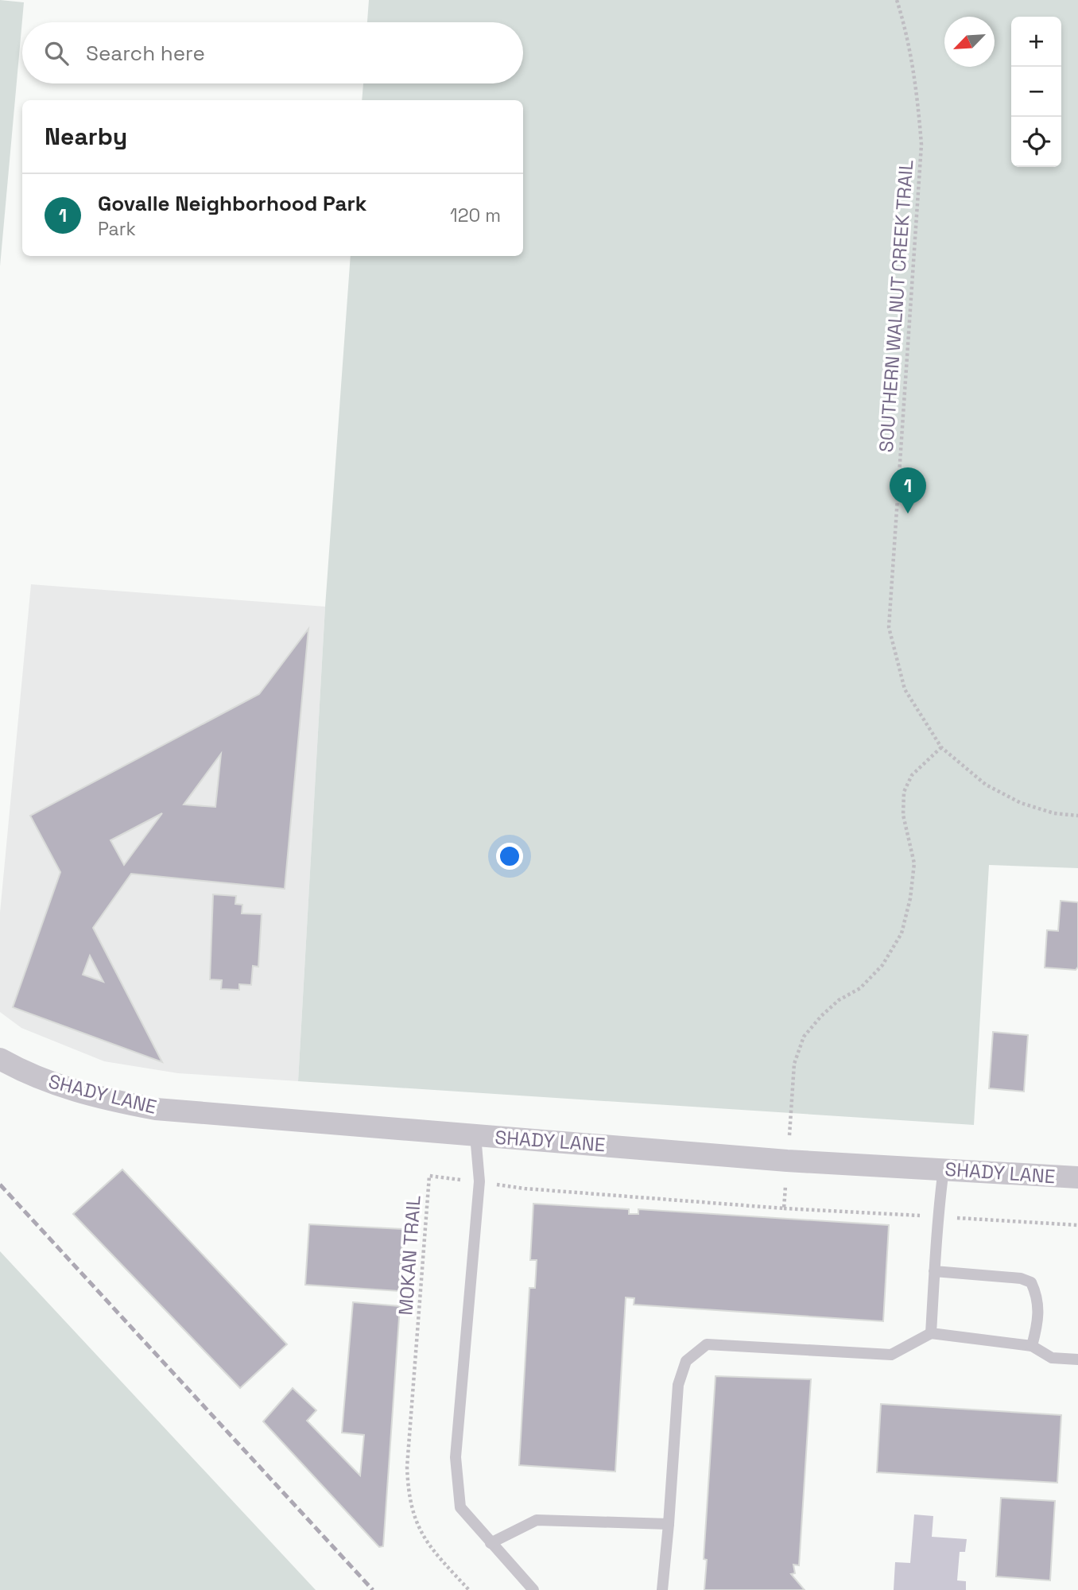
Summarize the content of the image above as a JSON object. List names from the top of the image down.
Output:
{
  "streets": {
    "street": ["SHADY LANE"],
    "path": ["SOUTHERN WALNUT CREEK TRAIL", "MOKAN TRAIL"]
  },
  "north": "bottom left",
  "page": {
    "map_buttons": ["+", "−"],
    "search": "Search here",
    "heading": "Nearby",
    "list": [
      {
        "mark": "1",
        "name": "Govalle Neighborhood Park",
        "note": "Park",
        "value": "120 m"
      }
    ],
    "pins": "1"
  }
}
